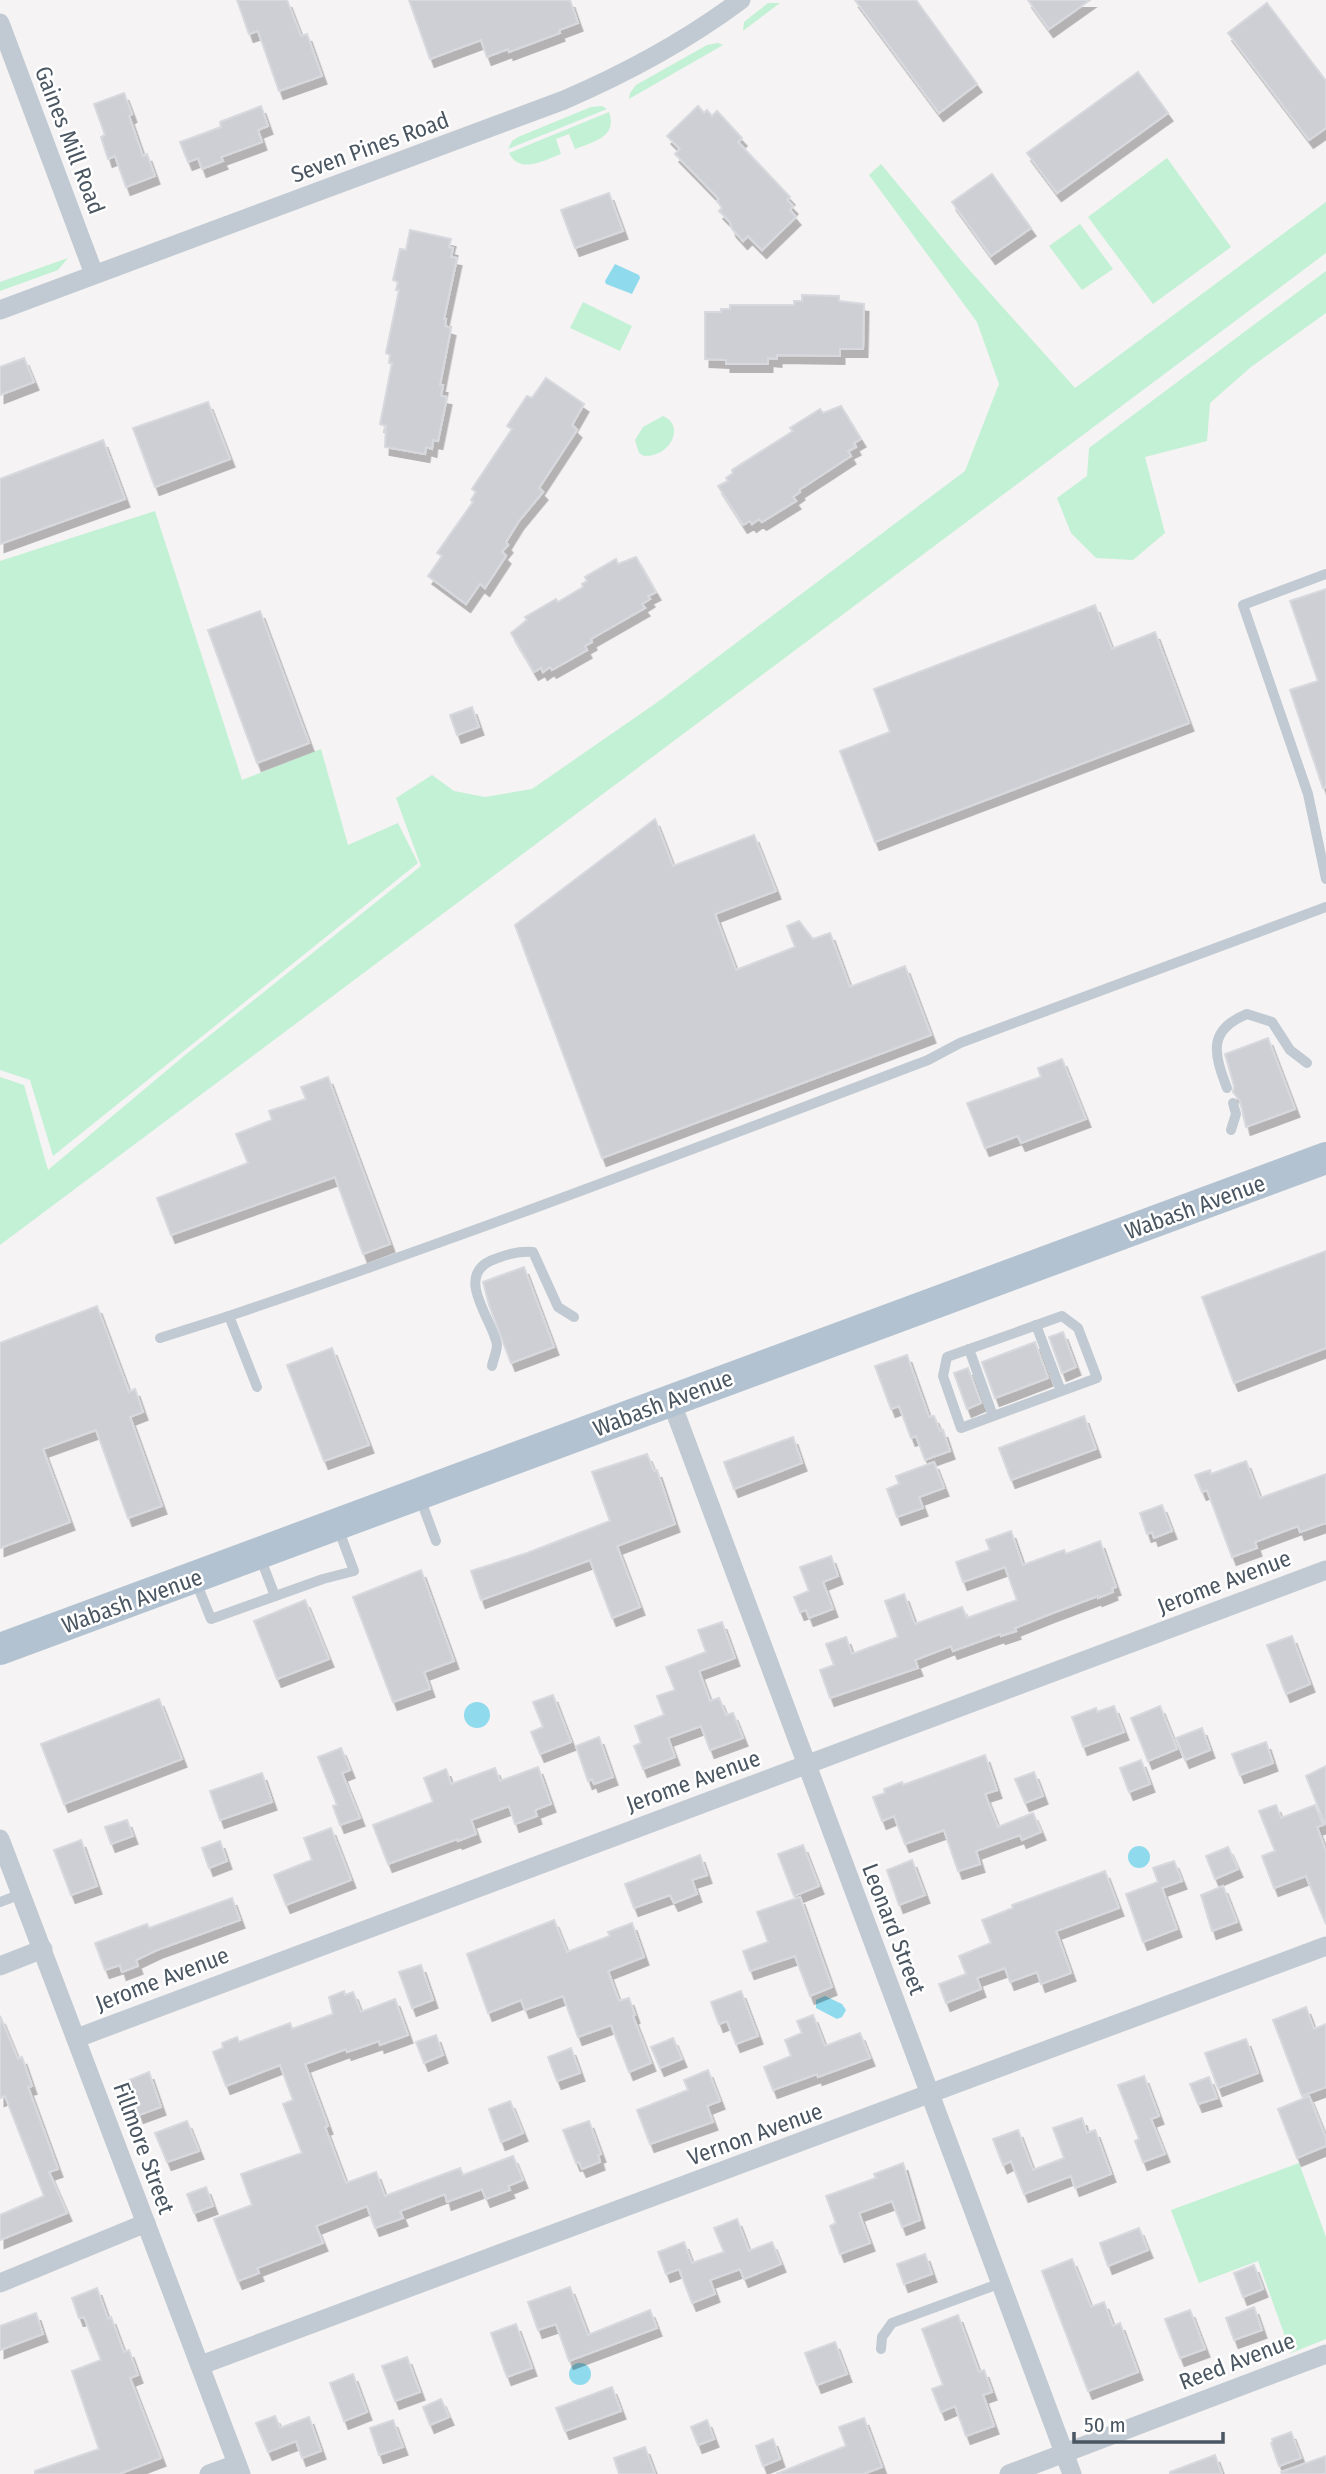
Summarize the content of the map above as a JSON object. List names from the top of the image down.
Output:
{
  "streets": {
    "main road": ["Wabash Avenue"],
    "street": [
      "Gaines Mill Road",
      "Seven Pines Road",
      "Jerome Avenue",
      "Leonard Street",
      "Vernon Avenue",
      "Fillmore Street",
      "Reed Avenue"
    ]
  },
  "crossings": [
    ["Gaines Mill Road", "Seven Pines Road"],
    ["Wabash Avenue", "Leonard Street"],
    ["Jerome Avenue", "Leonard Street"],
    ["Jerome Avenue", "Fillmore Street"],
    ["Leonard Street", "Vernon Avenue"],
    ["Leonard Street", "Reed Avenue"],
    ["Vernon Avenue", "Fillmore Street"]
  ],
  "scale_bar": "50 m"
}
